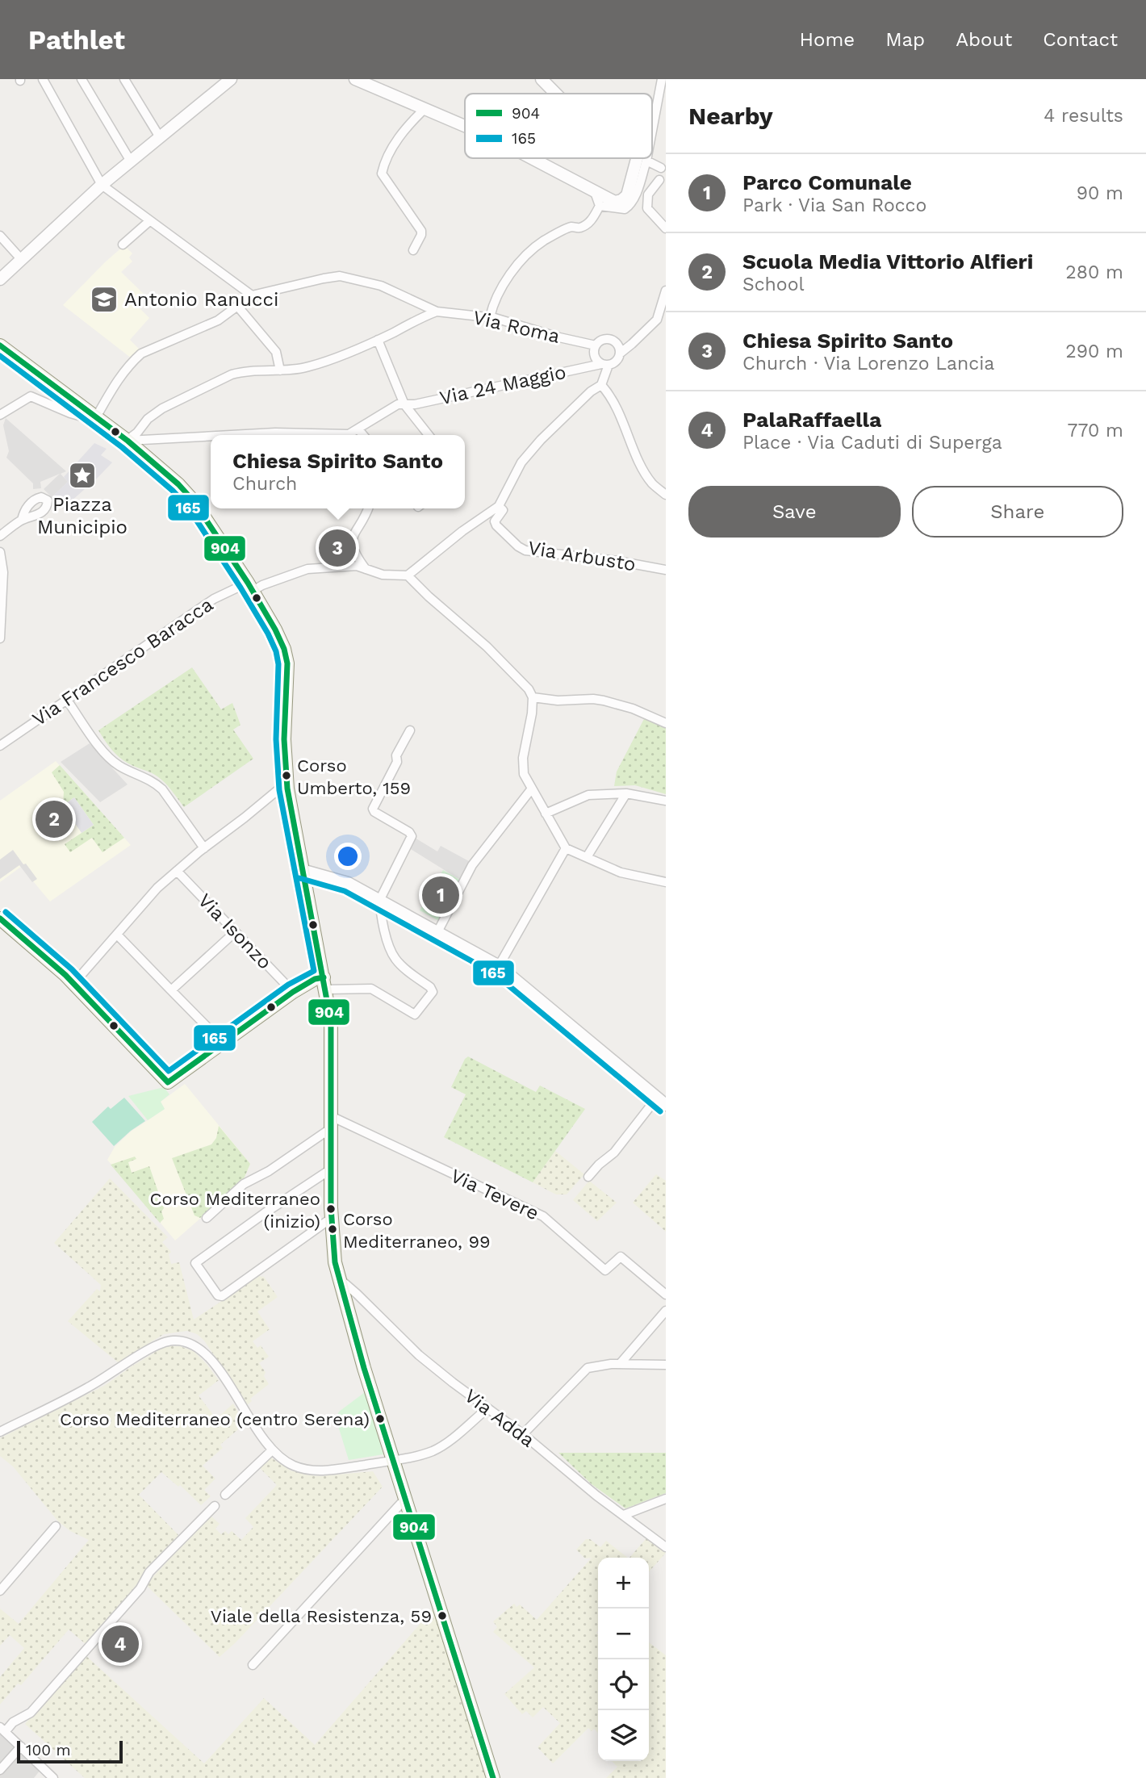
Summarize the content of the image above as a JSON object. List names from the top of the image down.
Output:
{
  "streets": {
    "street": [
      "Via Roma",
      "Via 24 Maggio",
      "Via Arbusto",
      "Via Francesco Baracca",
      "Via Isonzo",
      "Via Tevere",
      "Via Adda"
    ]
  },
  "crossings": [
    ["Via Roma", "Via 24 Maggio"]
  ],
  "places": {
    "school or university": ["Antonio Ranucci"],
    "place": ["Piazza Municipio"],
    "other": [
      "Corso Umberto, 159",
      "Corso Mediterraneo (inizio)",
      "Corso Mediterraneo, 99",
      "Corso Mediterraneo (centro Serena)",
      "Viale della Resistenza, 59"
    ]
  },
  "lines": ["transit line 904", "transit line 165"],
  "legend": ["904", "165"],
  "scale_bar": "100 m",
  "page": {
    "header": "Pathlet",
    "nav": [
      "Home",
      "Map",
      "About",
      "Contact"
    ],
    "heading": ["Nearby", "4 results"],
    "list": [
      {
        "mark": "1",
        "name": "Parco Comunale",
        "note": "Park · Via San Rocco",
        "value": "90 m"
      },
      {
        "mark": "2",
        "name": "Scuola Media Vittorio Alfieri",
        "note": "School",
        "value": "280 m"
      },
      {
        "mark": "3",
        "name": "Chiesa Spirito Santo",
        "note": "Church · Via Lorenzo Lancia",
        "value": "290 m"
      },
      {
        "mark": "4",
        "name": "PalaRaffaella",
        "note": "Place · Via Caduti di Superga",
        "value": "770 m"
      }
    ],
    "popup": ["Chiesa Spirito Santo", "Church"],
    "buttons": ["Save", "Share"],
    "pins": [
      "3",
      "2",
      "1",
      "4"
    ],
    "map_buttons": ["+", "−"],
    "scale": "100 m"
  }
}
